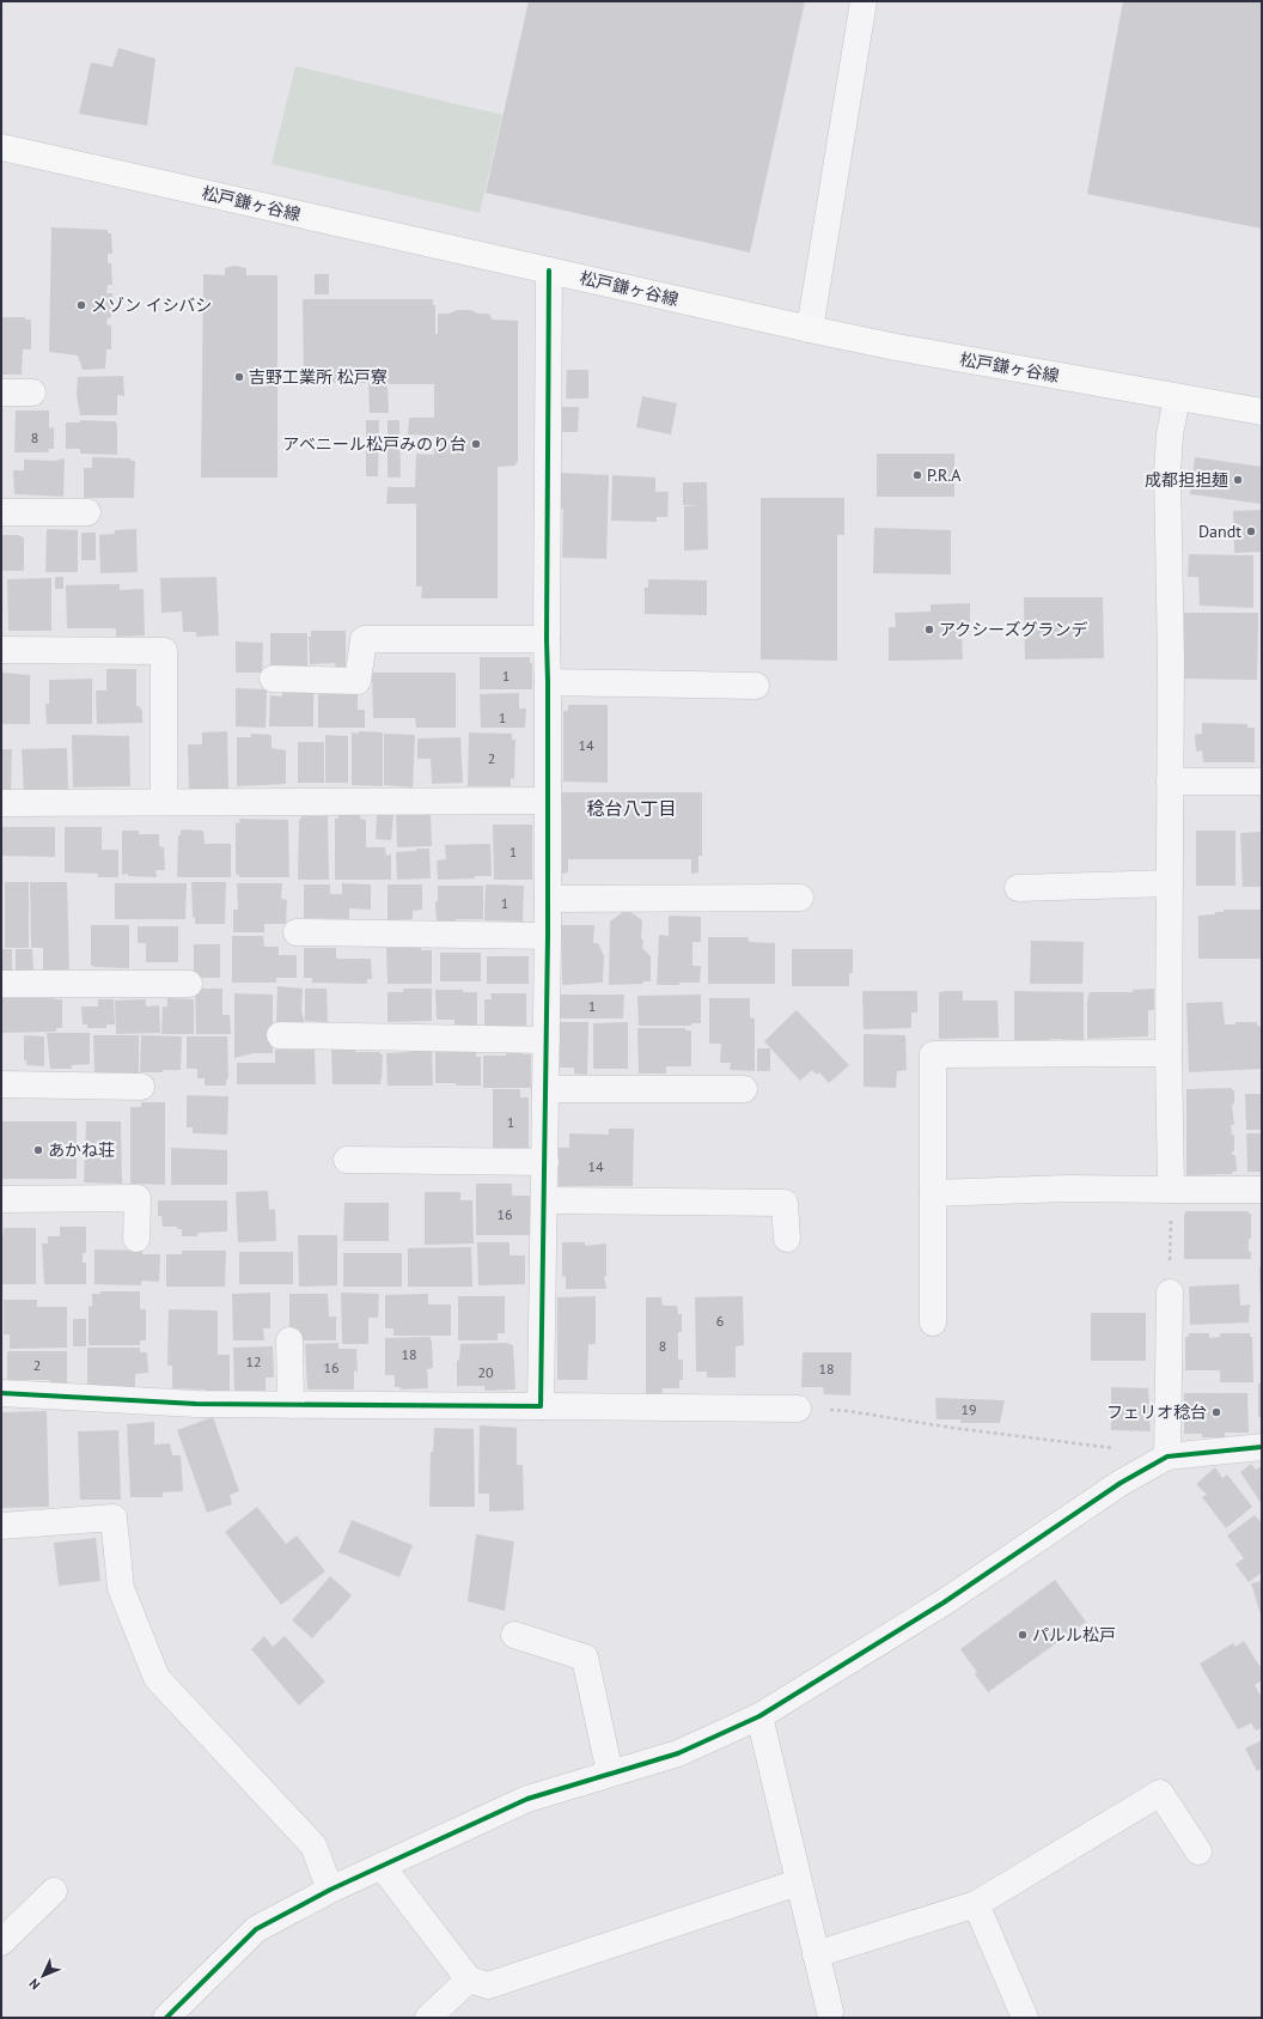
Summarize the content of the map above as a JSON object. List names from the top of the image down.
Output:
{
  "streets": {
    "main road": ["松戸鎌ヶ谷線"]
  },
  "districts": ["稔台八丁目"],
  "places": [
    "メゾン イシバシ",
    "吉野工業所 松戸寮",
    "アベニール松戸みのり台",
    "P.R.A",
    "成都担担麺",
    "Dandt",
    "アクシーズグランデ",
    "あかね荘",
    "フェリオ稔台",
    "パルル松戸"
  ],
  "house_numbers": [
    "8",
    "1",
    "1",
    "14",
    "2",
    "1",
    "1",
    "1",
    "1",
    "14",
    "16",
    "6",
    "8",
    "18",
    "12",
    "2",
    "16",
    "18",
    "20",
    "19"
  ],
  "north": "bottom left"
}
